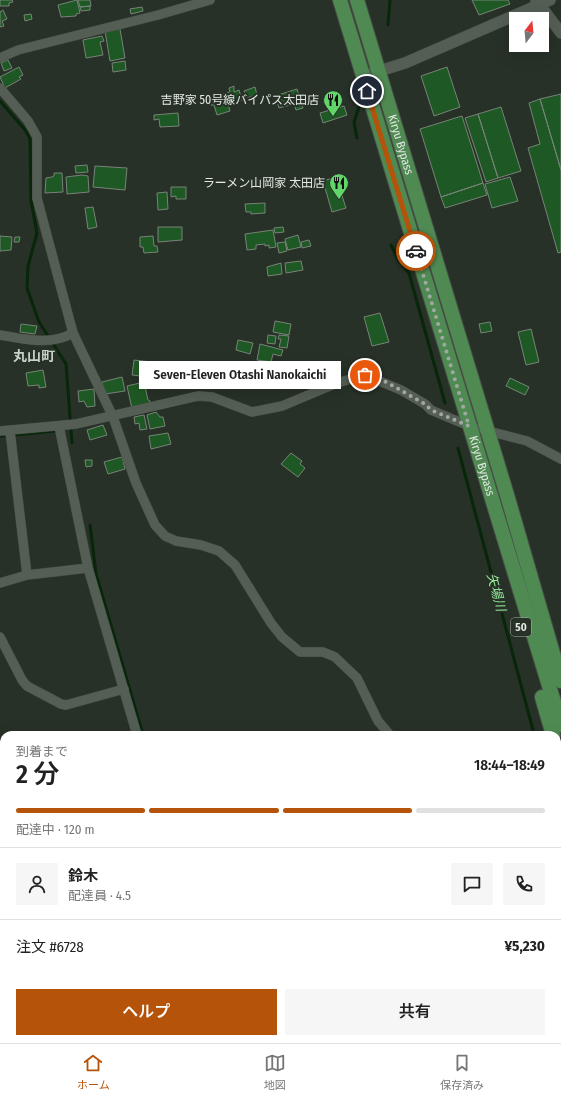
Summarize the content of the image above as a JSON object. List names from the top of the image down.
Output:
{
  "streets": {
    "highway": ["Kiryu Bypass", "50"]
  },
  "crossings": [
    ["Kiryu Bypass", "50"]
  ],
  "districts": ["丸山町"],
  "water": ["矢場川"],
  "places": {
    "restaurant": ["吉野家 50号線バイパス太田店", "ラーメン山岡家 太田店"],
    "other": ["Seven-Eleven Otashi Nanokaichi"]
  },
  "north": "top",
  "page": {
    "bubble": "Seven-Eleven Otashi Nanokaichi",
    "heading": ["2 分", "到着まで", "18:44–18:49"],
    "panel": [
      "鈴木",
      "配達員 · 4.5",
      "注文 #6728",
      "¥5,230"
    ],
    "bar": "配達中 · 120 m",
    "buttons": ["ヘルプ", "共有"],
    "tabs": ["ホーム", "地図", "保存済み"]
  }
}
